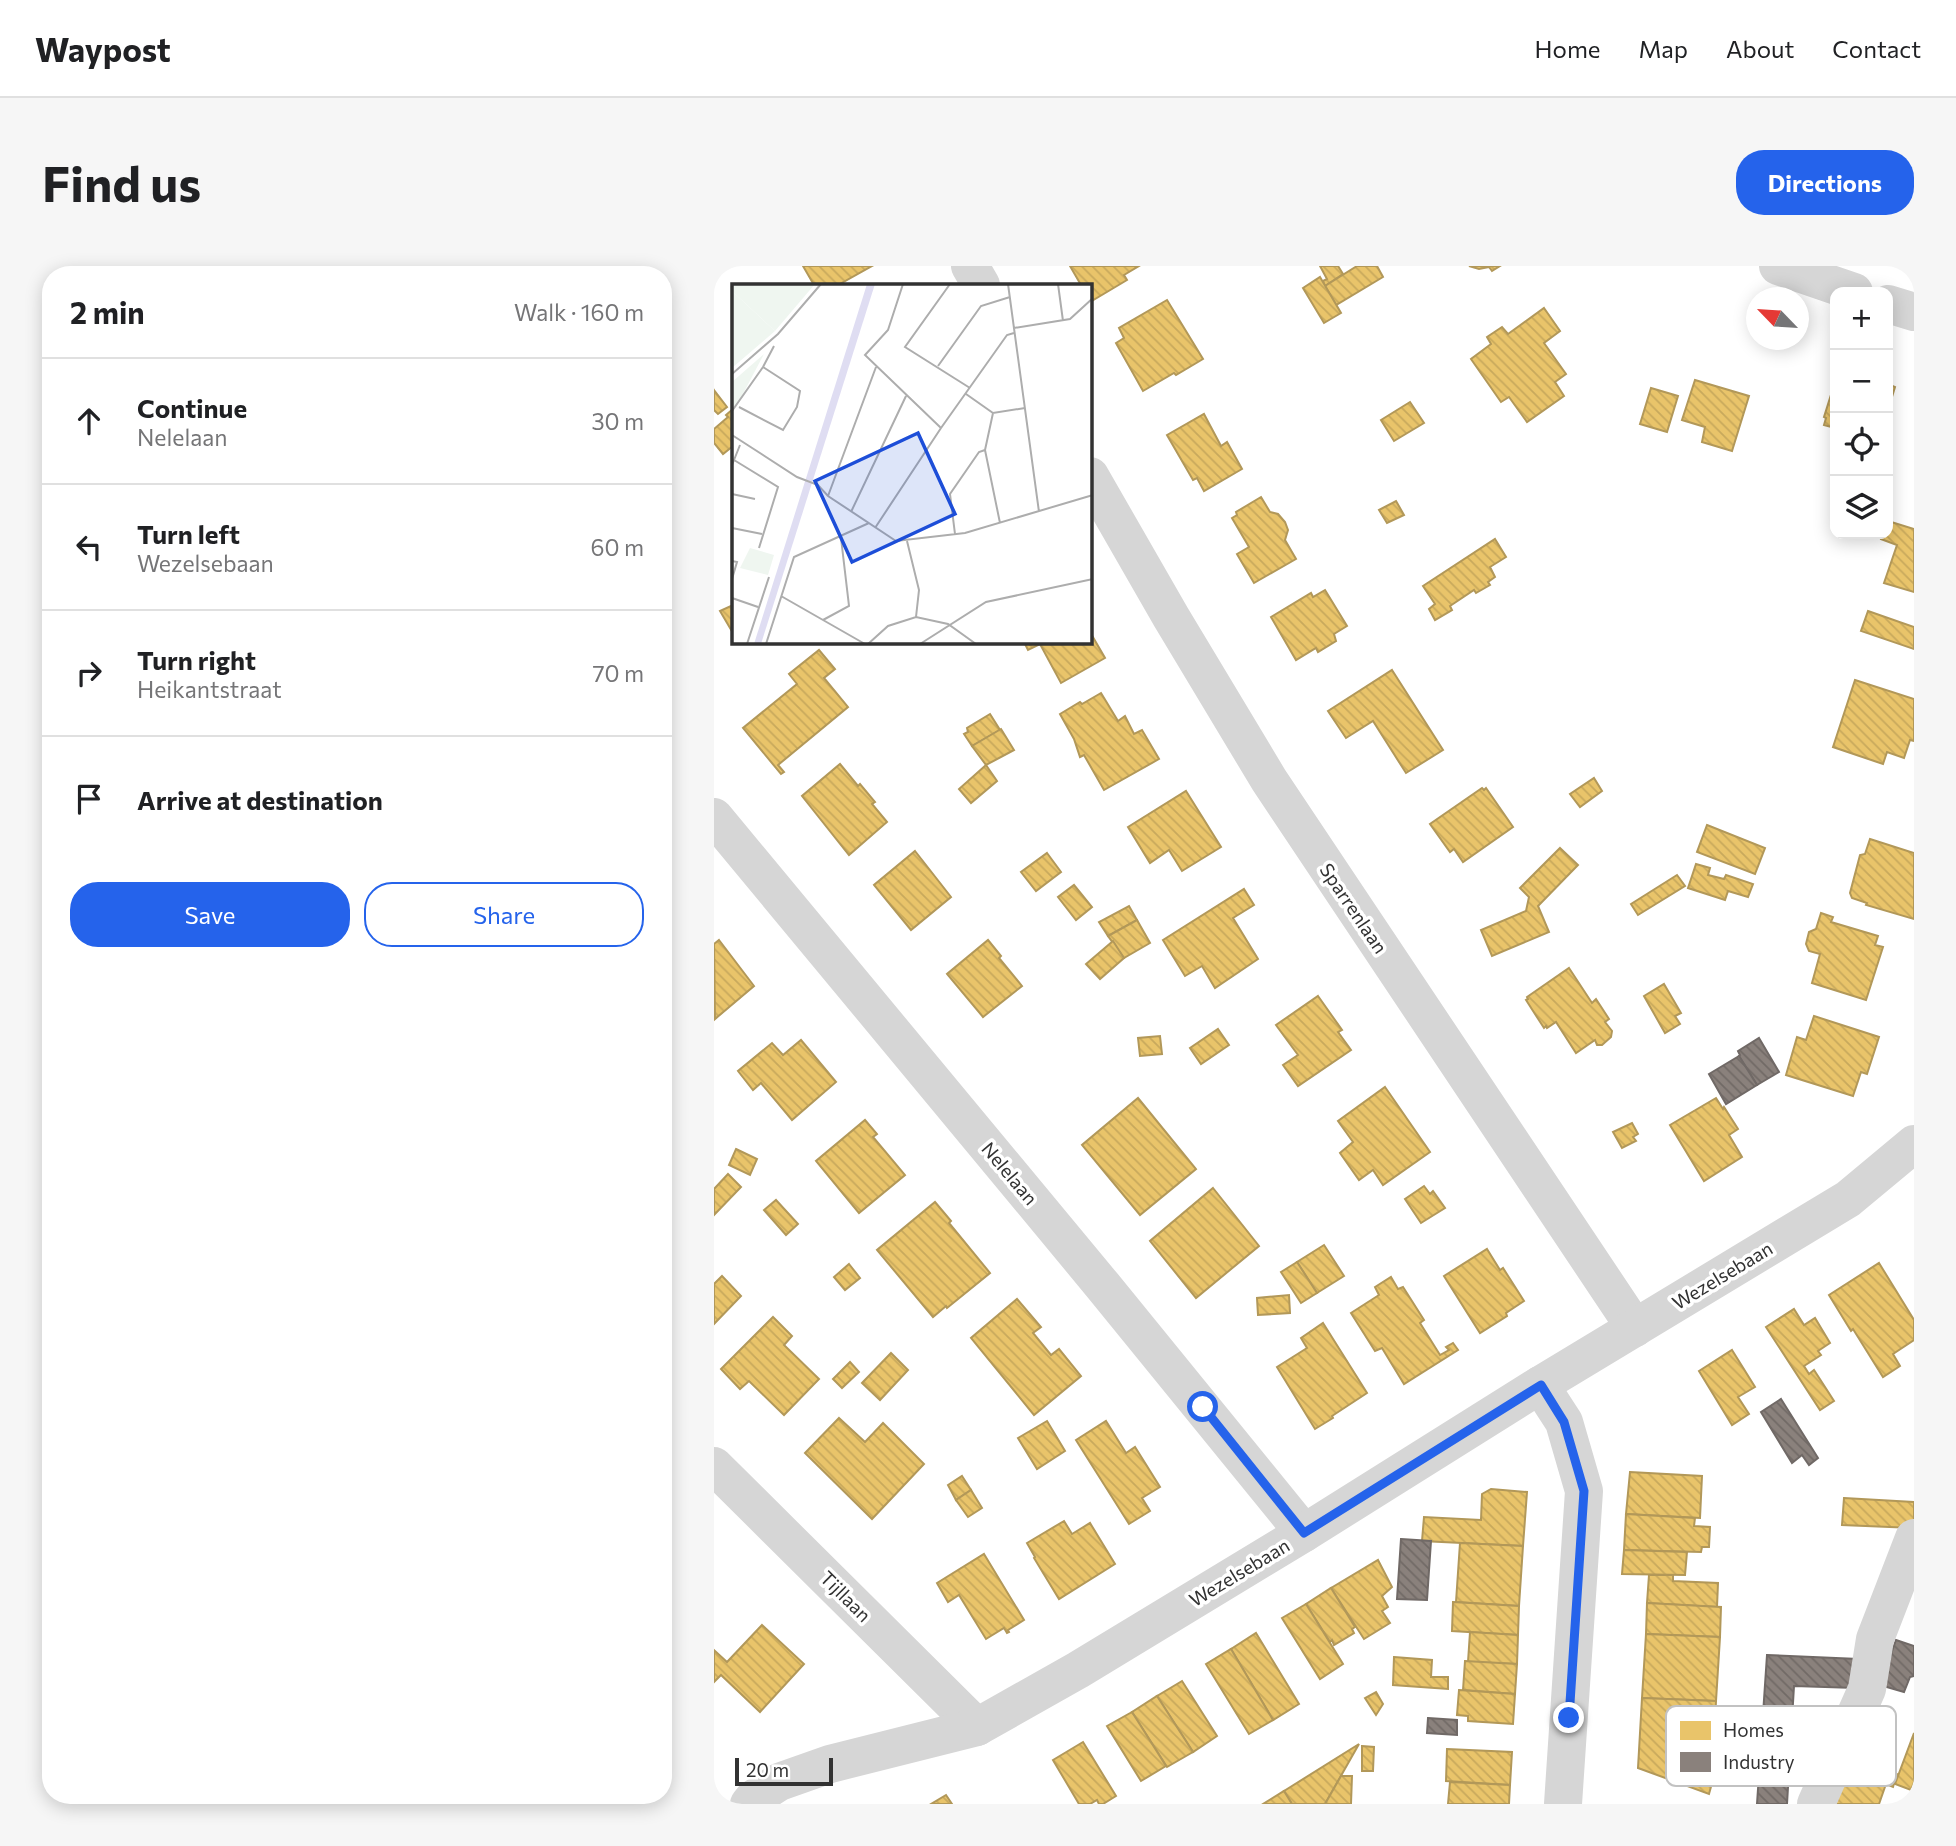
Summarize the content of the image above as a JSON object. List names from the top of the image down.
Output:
{
  "streets": {
    "street": [
      "Sparrenlaan",
      "Nelelaan",
      "Wezelsebaan",
      "Tijllaan"
    ]
  },
  "crossings": [
    ["Sparrenlaan", "Wezelsebaan"],
    ["Nelelaan", "Wezelsebaan"],
    ["Wezelsebaan", "Tijllaan"]
  ],
  "legend": ["Homes", "Industry"],
  "scale_bar": "20 m",
  "north": "top left",
  "page": {
    "header": "Waypost",
    "nav": [
      "Home",
      "Map",
      "About",
      "Contact"
    ],
    "buttons": [
      "Directions",
      ["Save", "Share"]
    ],
    "title": "Find us",
    "heading": ["2 min", "Walk · 160 m"],
    "map_buttons": ["+", "−"],
    "list": [
      ["Continue", "Nelelaan", "30 m"],
      ["Turn left", "Wezelsebaan", "60 m"],
      ["Turn right", "Heikantstraat", "70 m"],
      "Arrive at destination"
    ],
    "scale": "20 m"
  }
}
